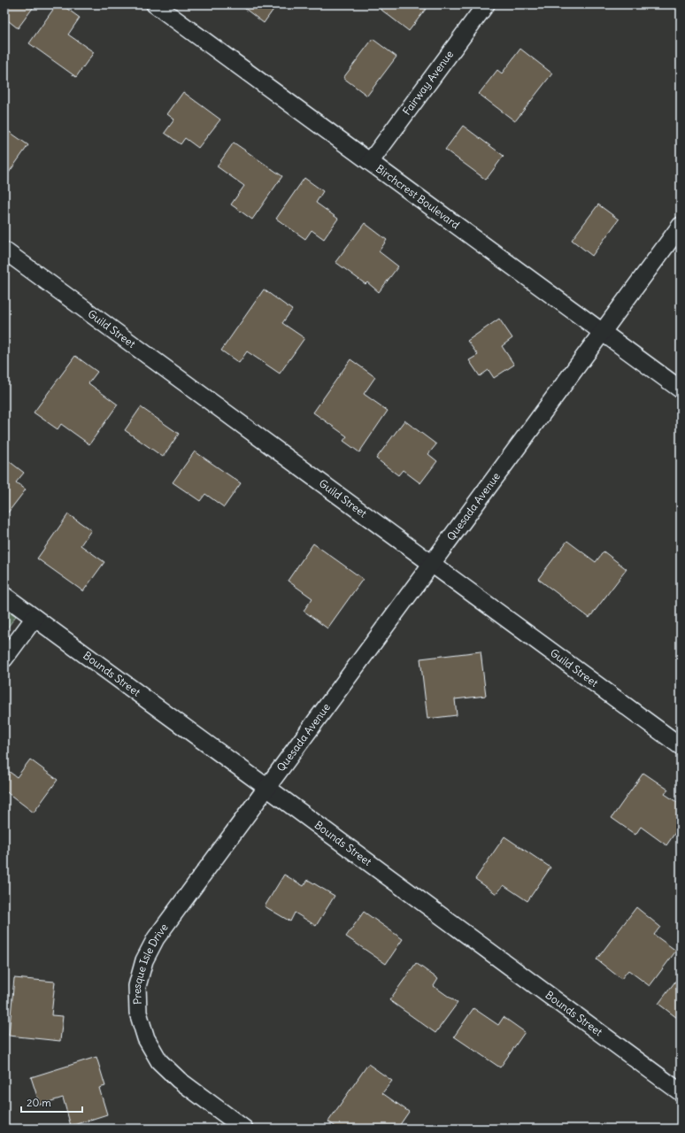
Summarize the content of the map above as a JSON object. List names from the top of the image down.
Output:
{
  "streets": {
    "street": [
      "Fairway Avenue",
      "Birchcrest Boulevard",
      "Guild Street",
      "Quesada Avenue",
      "Bounds Street",
      "Presque Isle Drive"
    ]
  },
  "crossings": [
    ["Fairway Avenue", "Birchcrest Boulevard"],
    ["Birchcrest Boulevard", "Quesada Avenue"],
    ["Guild Street", "Quesada Avenue"],
    ["Quesada Avenue", "Bounds Street"],
    ["Quesada Avenue", "Presque Isle Drive"],
    ["Bounds Street", "Presque Isle Drive"]
  ],
  "scale_bar": "20 m"
}
